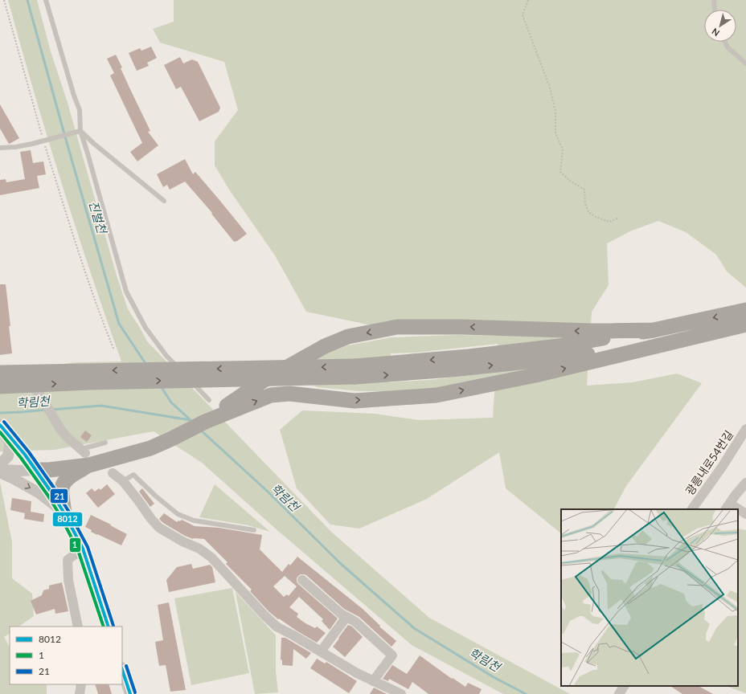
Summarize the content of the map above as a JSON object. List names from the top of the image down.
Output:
{
  "streets": {
    "street": ["광릉내로54번길"]
  },
  "water": ["진벌천", "학림천"],
  "lines": ["transit line 21", "transit line 8012", "transit line 1"],
  "legend": ["8012", "1", "21"],
  "north": "bottom left"
}
